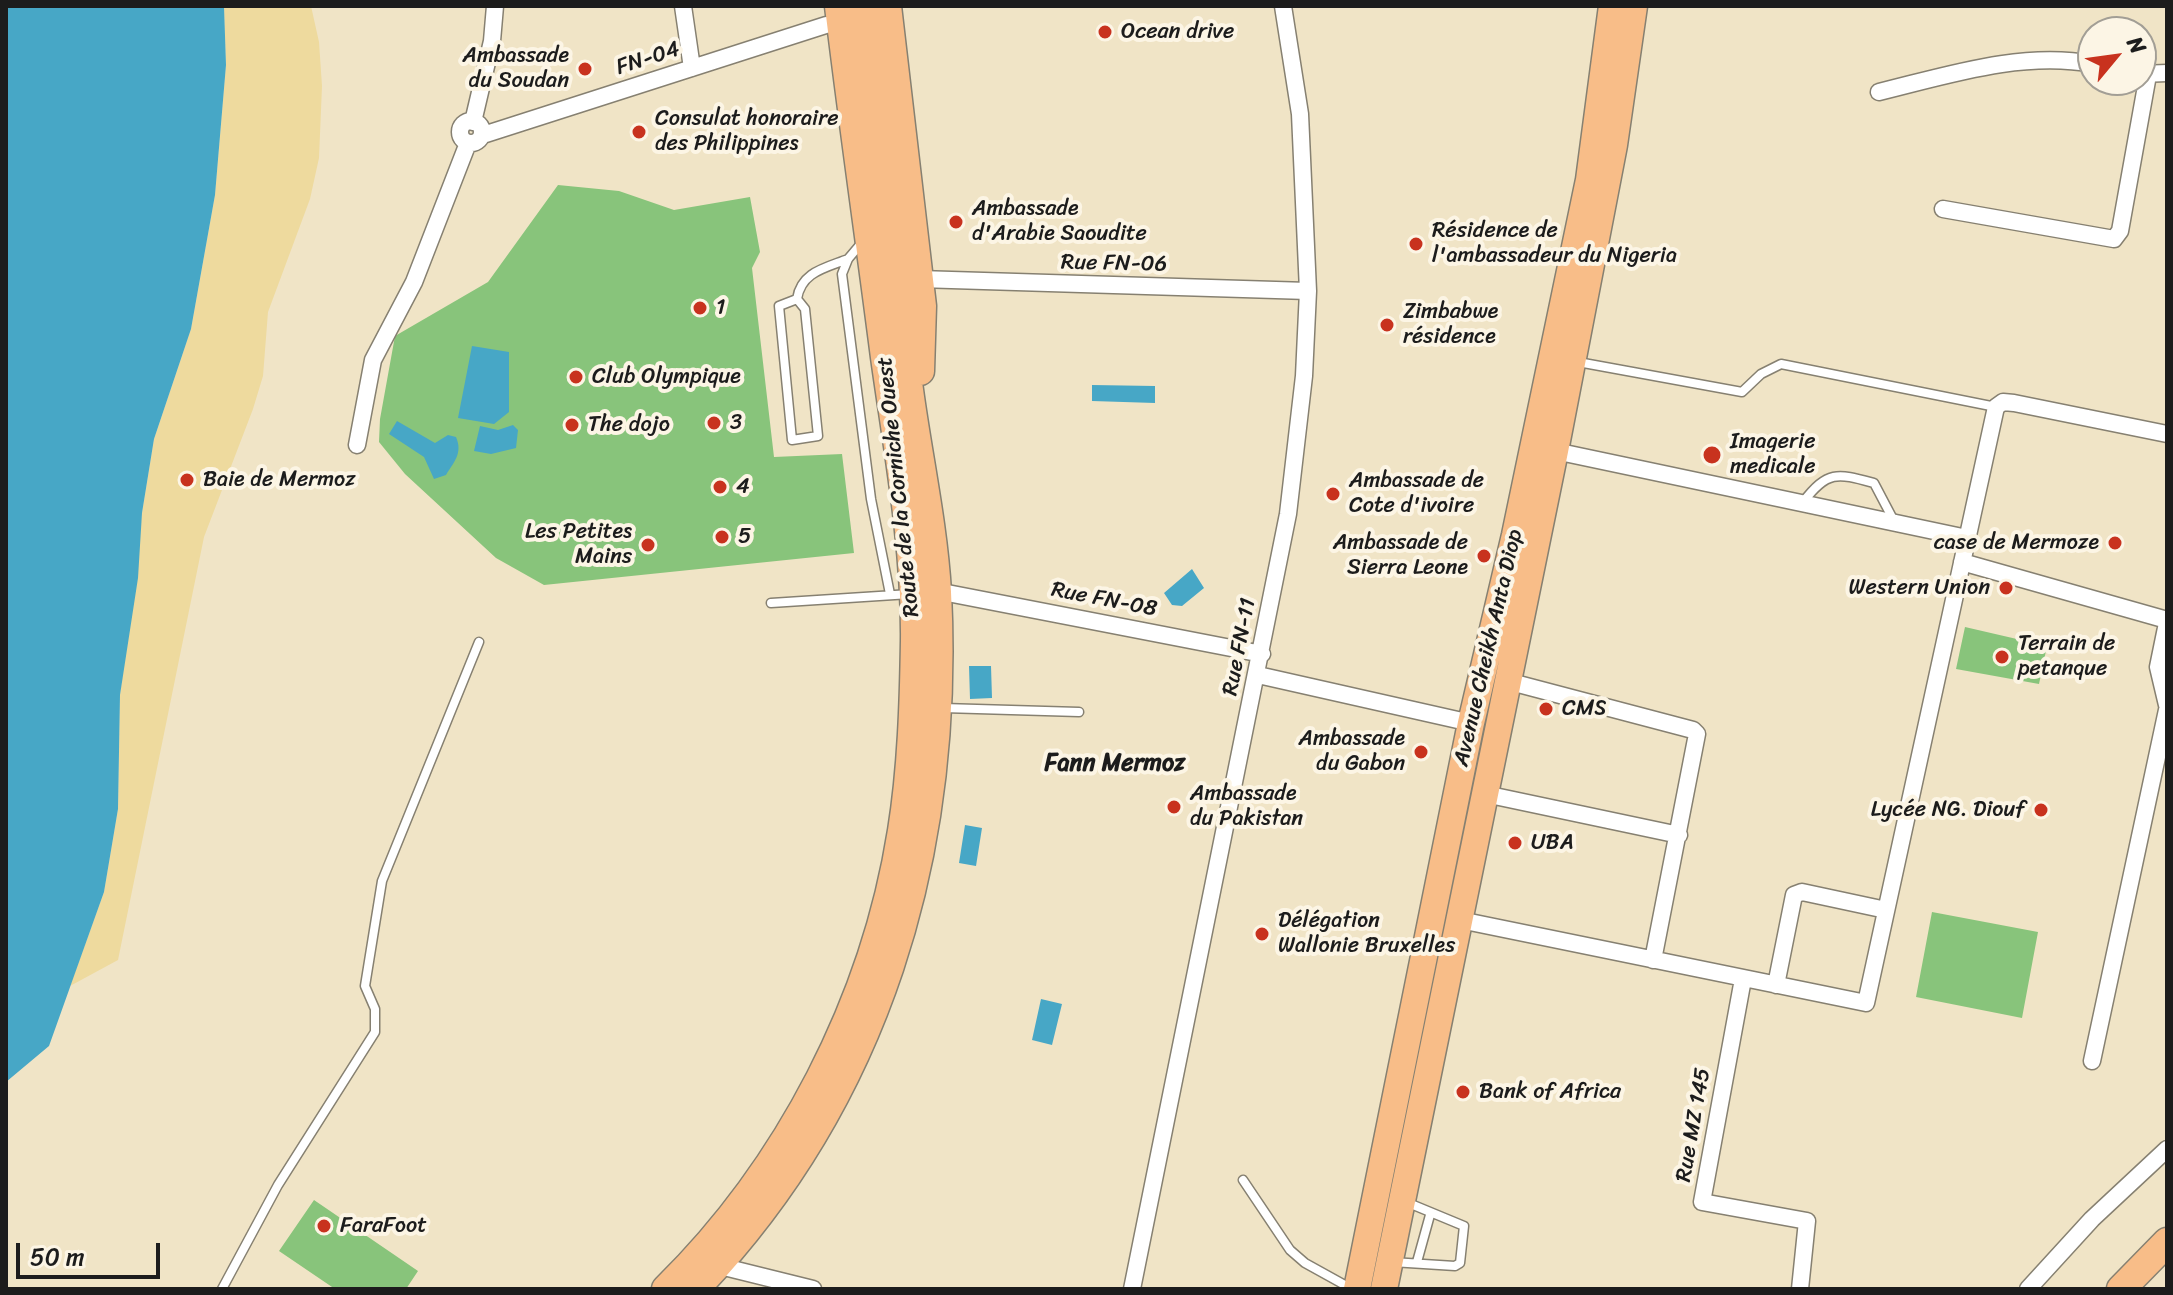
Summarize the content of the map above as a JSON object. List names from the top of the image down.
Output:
{
  "streets": {
    "highway": ["Route de la Corniche Ouest"],
    "main road": ["Avenue Cheikh Anta Diop"],
    "street": [
      "FN-04",
      "Rue FN-06",
      "Rue FN-08",
      "Rue FN-11",
      "Rue MZ 145"
    ]
  },
  "crossings": [
    ["FN-04", "Route de la Corniche Ouest"],
    ["Rue FN-06", "Rue FN-11"],
    ["Route de la Corniche Ouest", "Rue FN-08"],
    ["Rue FN-08", "Rue FN-11"]
  ],
  "districts": ["Fann Mermoz"],
  "places": [
    "Ocean drive",
    "Ambassade du Soudan",
    "Consulat honoraire des Philippines",
    "Ambassade d'Arabie Saoudite",
    "Résidence de l'ambassadeur du Nigeria",
    "1",
    "Zimbabwe résidence",
    "Club Olympique",
    "3",
    "The dojo",
    "Imagerie medicale",
    "Baie de Mermoz",
    "4",
    "Ambassade de Cote d'ivoire",
    "5",
    "case de Mermoze",
    "Les Petites Mains",
    "Ambassade de Sierra Leone",
    "Western Union",
    "Terrain de petanque",
    "CMS",
    "Ambassade du Gabon",
    "Ambassade du Pakistan",
    "Lycée NG. Diouf",
    "UBA",
    "Délégation Wallonie Bruxelles",
    "Bank of Africa",
    "FaraFoot"
  ],
  "scale_bar": "50 m",
  "north": "top right"
}
